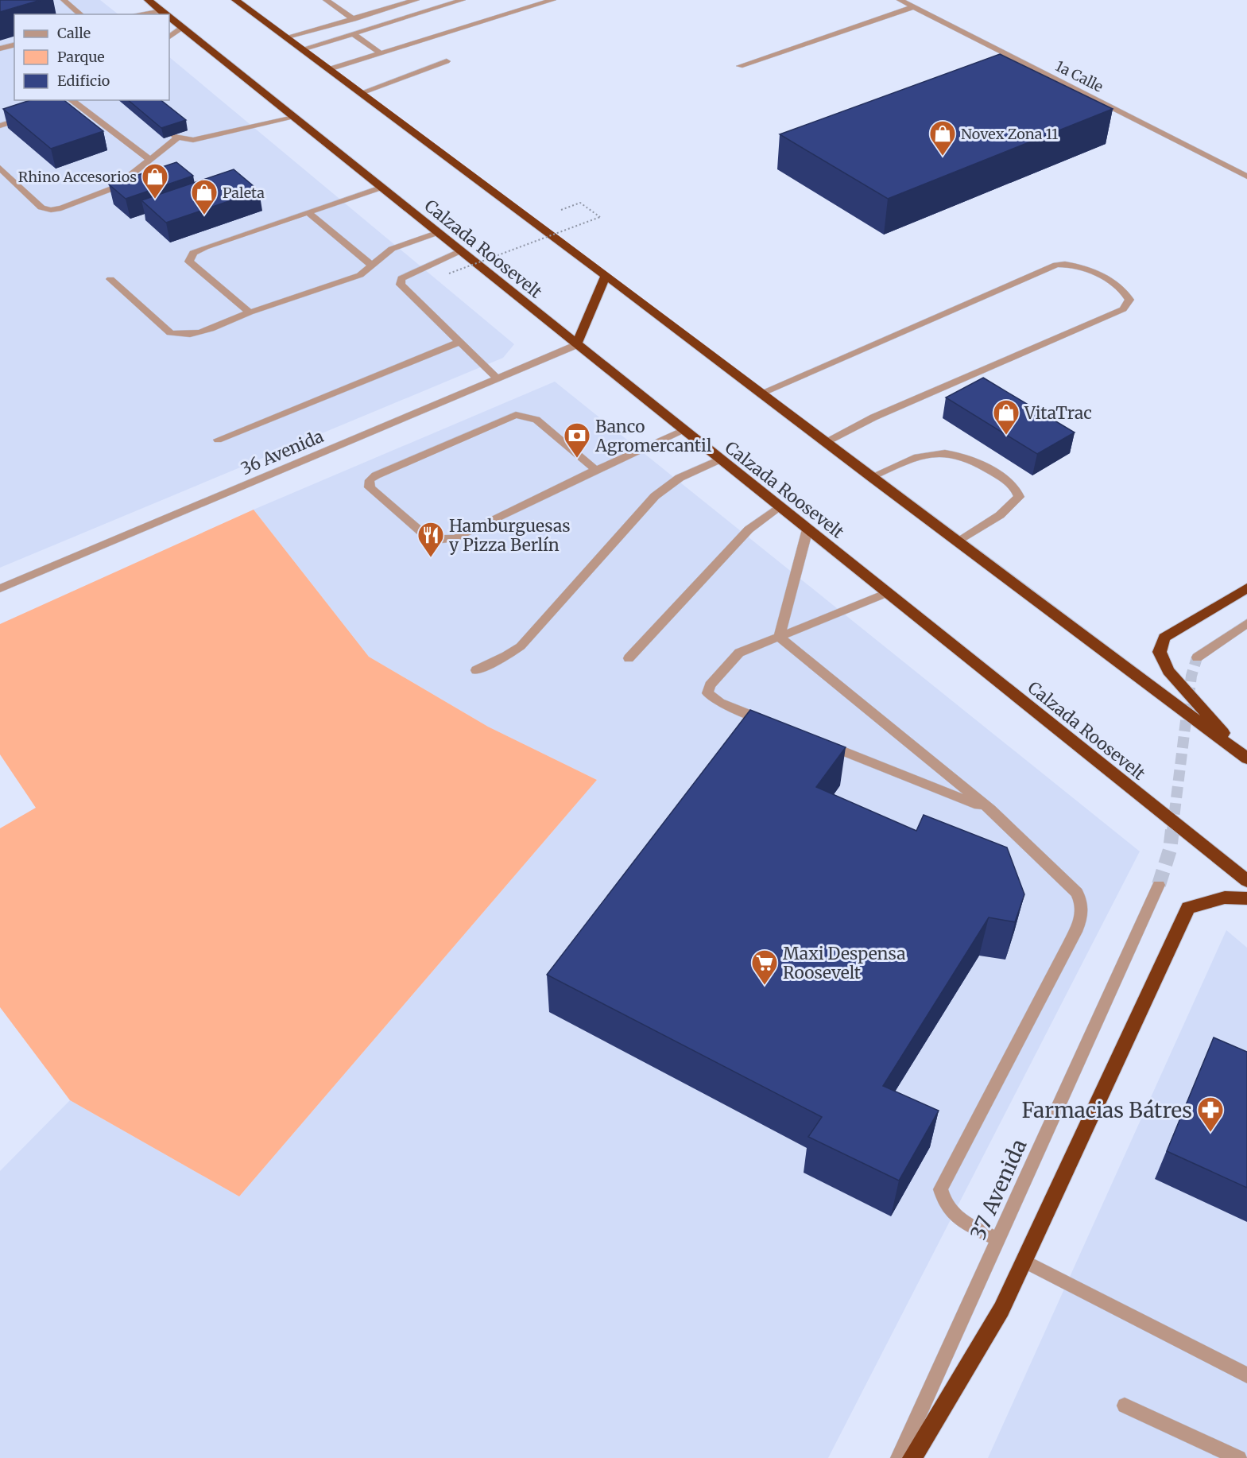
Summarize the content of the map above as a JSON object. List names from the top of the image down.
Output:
{
  "streets": {
    "highway": ["Calzada Roosevelt"],
    "street": ["1a Calle", "36 Avenida", "37 Avenida"]
  },
  "crossings": [
    ["Calzada Roosevelt", "36 Avenida"]
  ],
  "places": {
    "shop": [
      "Novex Zona 11",
      "Rhino Accesorios",
      "Paleta",
      "VitaTrac"
    ],
    "bank": ["Banco Agromercantil"],
    "restaurant": ["Hamburguesas y Pizza Berlín"],
    "supermarket": ["Maxi Despensa Roosevelt"],
    "pharmacy": ["Farmacias Bátres"]
  },
  "legend": ["Calle", "Parque", "Edificio"]
}
